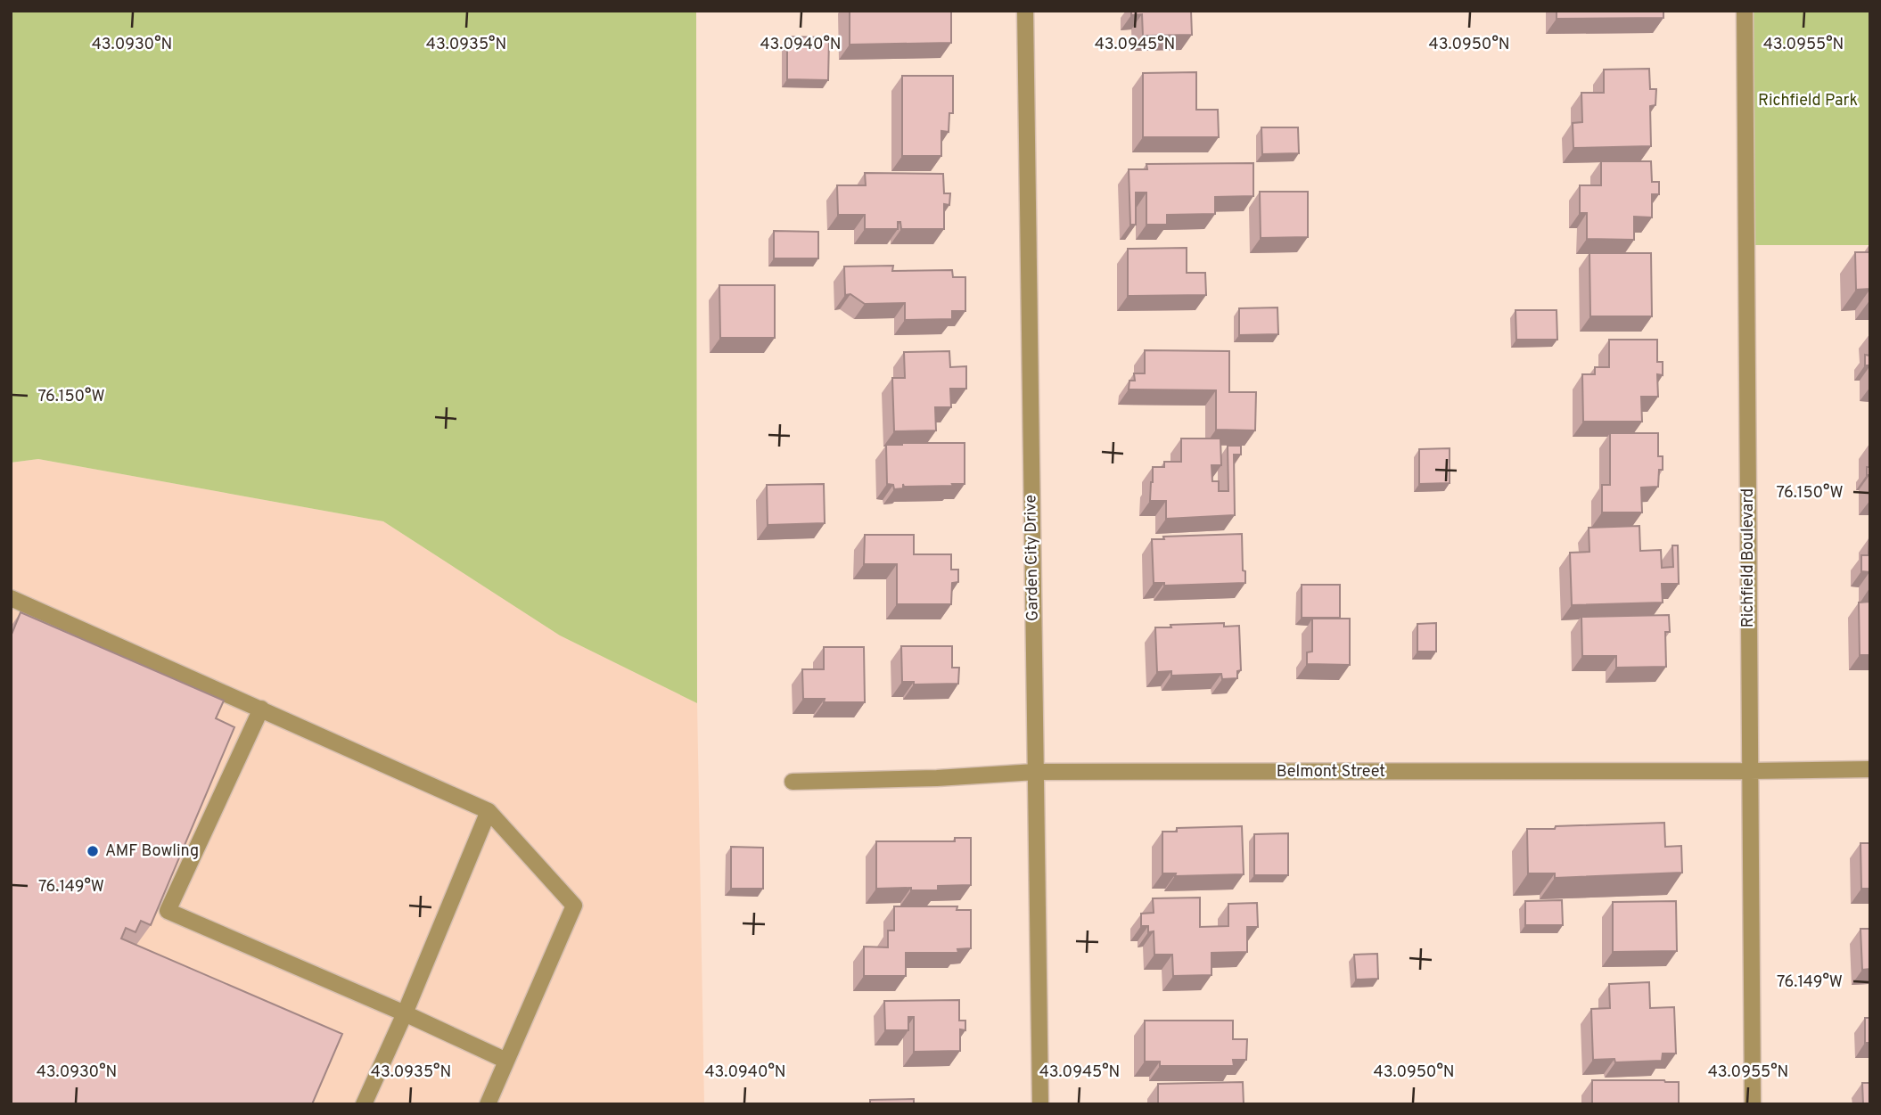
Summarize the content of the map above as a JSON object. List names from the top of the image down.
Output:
{
  "streets": {
    "street": ["Garden City Drive", "Richfield Boulevard", "Belmont Street"]
  },
  "crossings": [
    ["Garden City Drive", "Belmont Street"],
    ["Richfield Boulevard", "Belmont Street"]
  ],
  "parks": ["Richfield Park"],
  "places": ["AMF Bowling"],
  "coordinates": [
    "43.0930°N",
    "43.0935°N",
    "43.0940°N",
    "43.0945°N",
    "43.0950°N",
    "43.0955°N",
    "76.150°W",
    "76.149°W"
  ]
}
